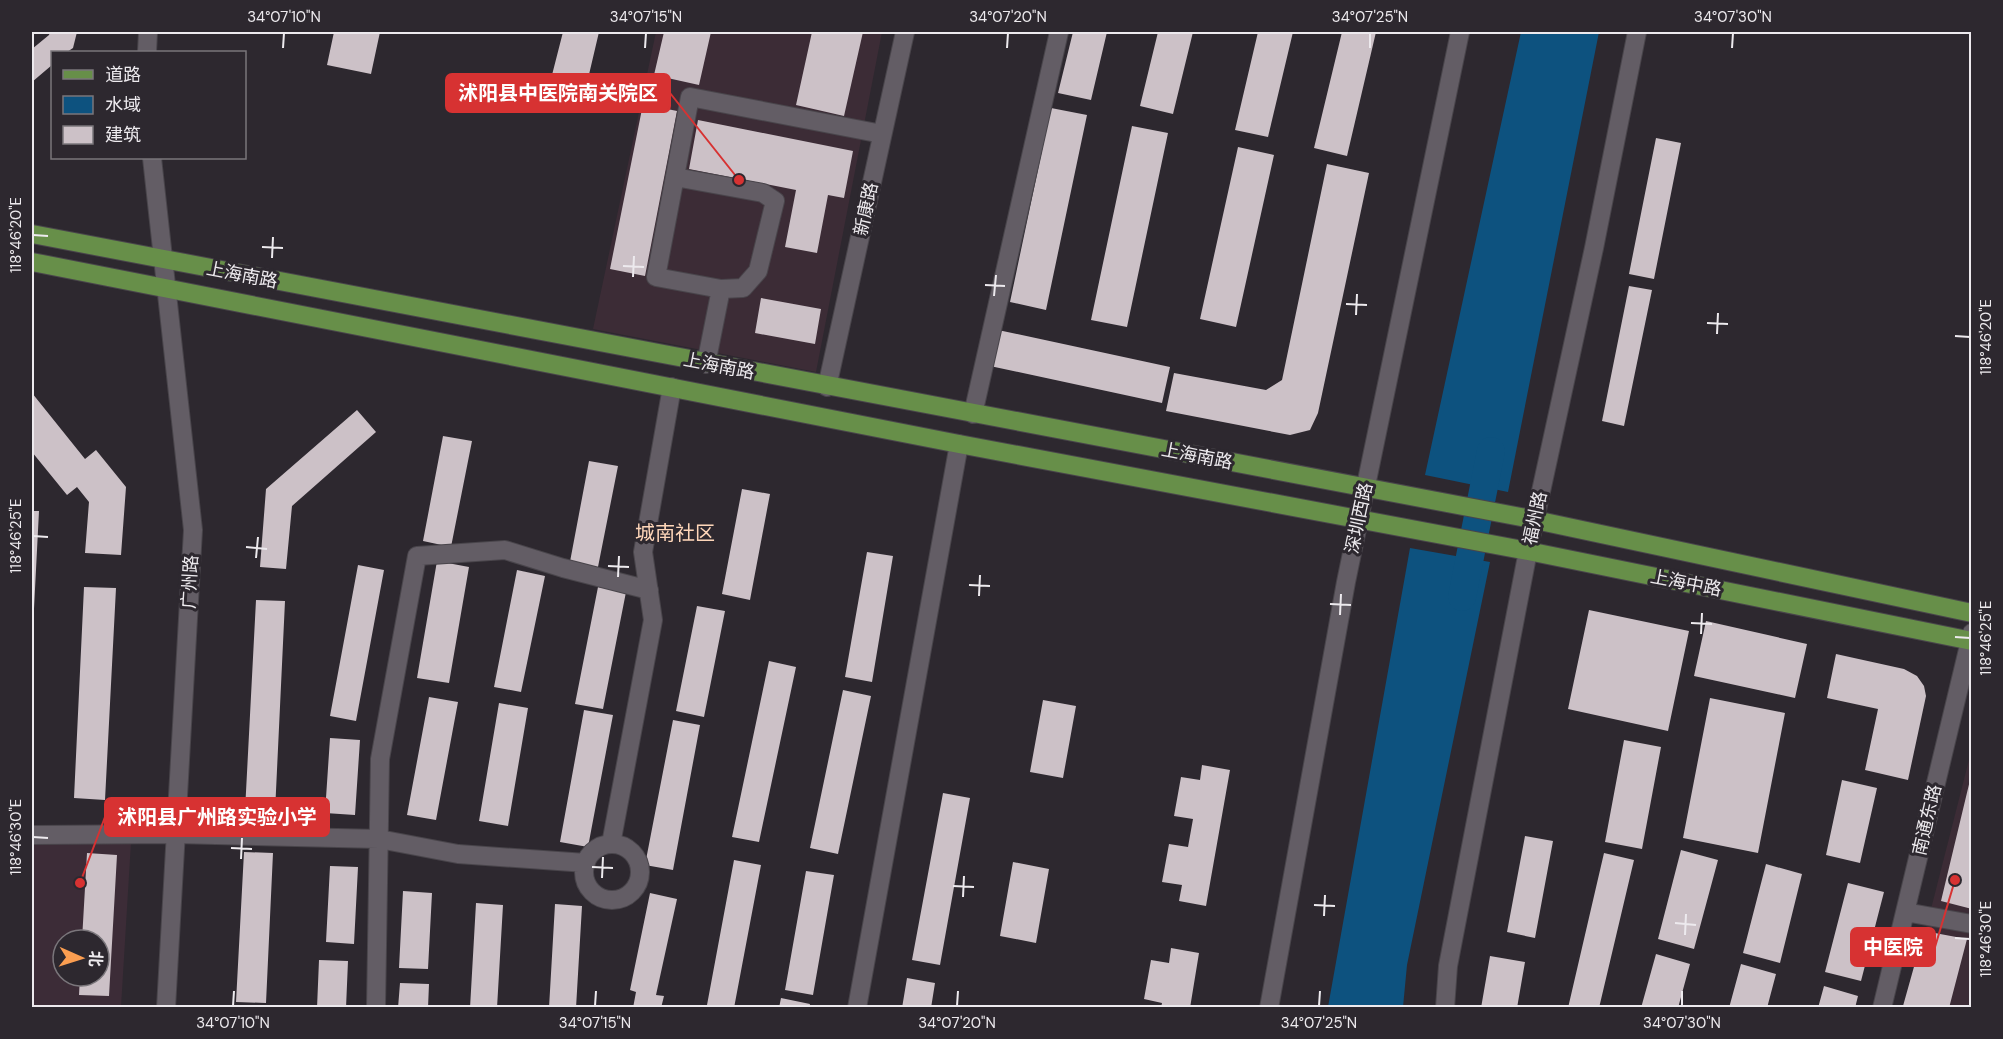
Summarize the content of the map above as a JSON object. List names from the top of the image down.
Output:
{
  "streets": {
    "main road": ["上海南路", "上海中路"],
    "street": [
      "新康路",
      "深圳西路",
      "福州路",
      "广州路",
      "南通东路"
    ]
  },
  "crossings": [
    ["新康路", "上海南路"],
    ["上海南路", "深圳西路"],
    ["上海南路", "广州路"],
    ["上海南路", "上海中路"],
    ["福州路", "上海中路"],
    ["上海中路", "南通东路"]
  ],
  "districts": ["城南社区"],
  "places": ["沭阳县中医院南关院区", "中医院", "沭阳县广州路实验小学"],
  "legend": ["道路", "水域", "建筑"],
  "north": "right",
  "coordinates": [
    "34°07'10\"N",
    "34°07'15\"N",
    "34°07'20\"N",
    "34°07'25\"N",
    "34°07'30\"N",
    "118°46'20\"E",
    "118°46'25\"E",
    "118°46'30\"E"
  ]
}
